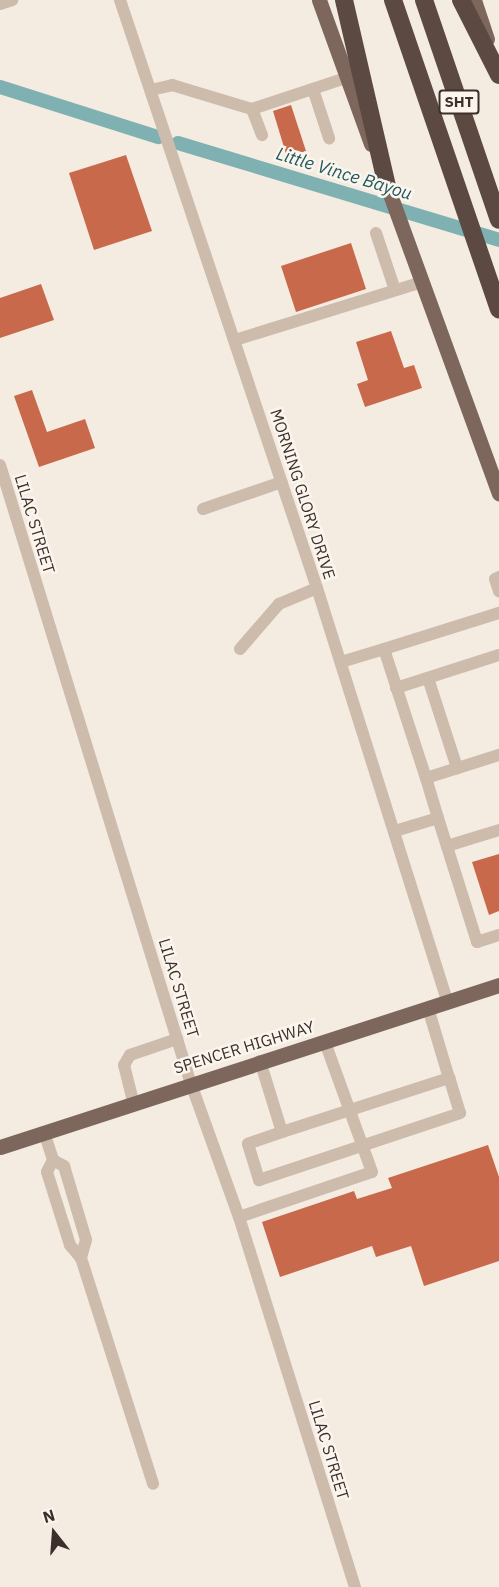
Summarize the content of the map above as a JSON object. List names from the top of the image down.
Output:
{
  "streets": {
    "highway": ["SHT"],
    "main road": ["SPENCER HIGHWAY"],
    "street": ["MORNING GLORY DRIVE", "LILAC STREET"]
  },
  "crossings": [
    ["MORNING GLORY DRIVE", "SPENCER HIGHWAY"],
    ["LILAC STREET", "SPENCER HIGHWAY"]
  ],
  "water": ["Little Vince Bayou"],
  "north": "top"
}
